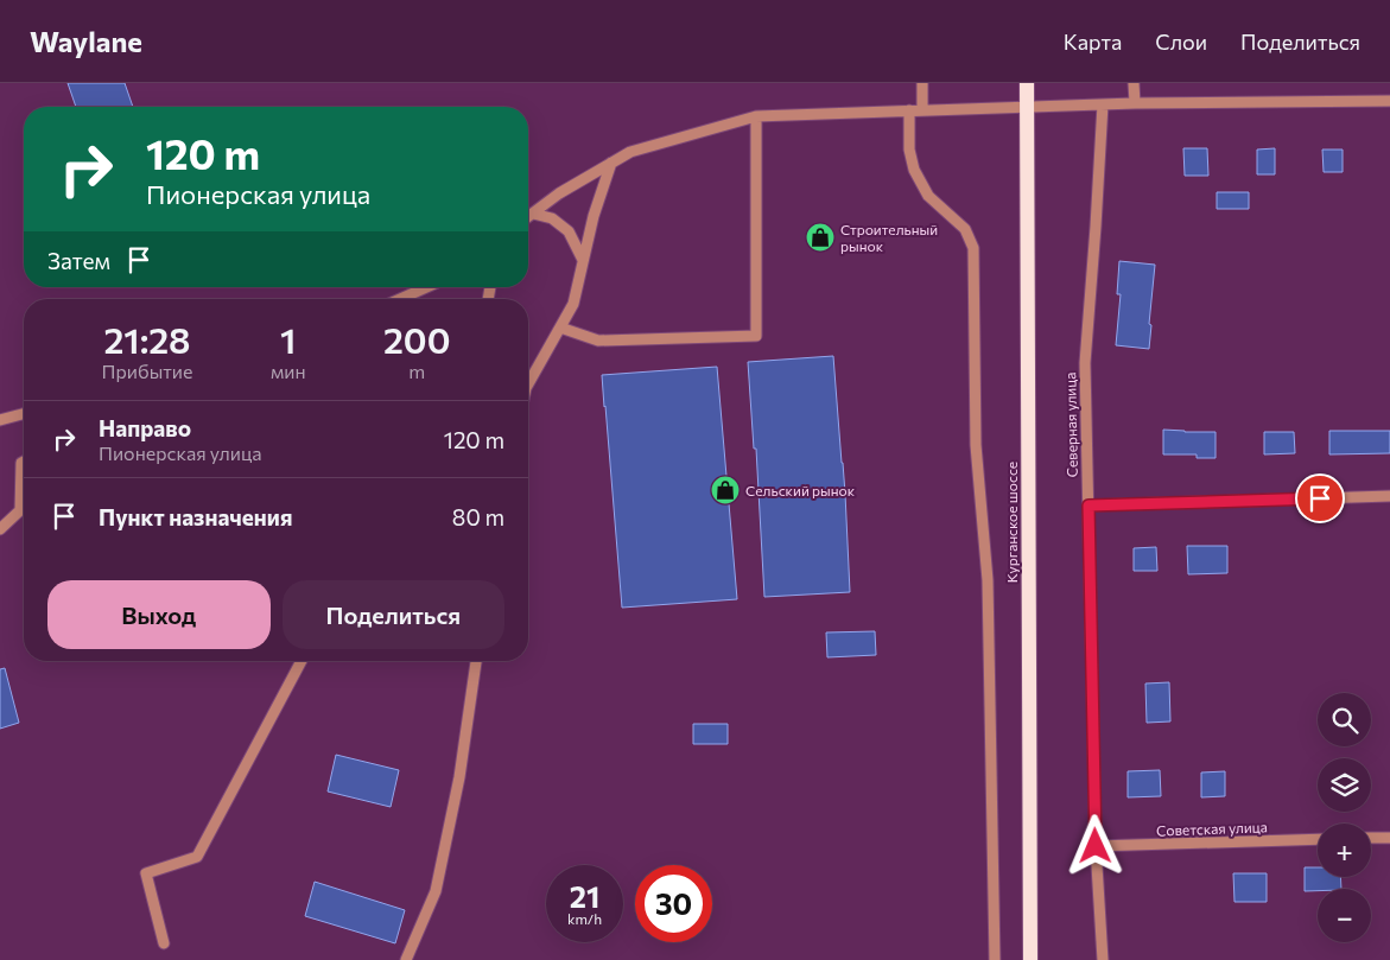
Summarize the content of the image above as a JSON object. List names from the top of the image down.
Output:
{
  "streets": {
    "main road": ["Курганское шоссе"],
    "street": ["Северная улица", "Советская улица"]
  },
  "crossings": [
    ["Северная улица", "Советская улица"]
  ],
  "places": {
    "shop": ["Строительный рынок", "Сельский рынок"]
  },
  "page": {
    "header": "Waylane",
    "nav": ["Карта", "Слои", "Поделиться"],
    "turn": ["120 m", "Пионерская улица"],
    "then": "Затем",
    "eta": [
      "21:28",
      "Прибытие",
      "1",
      "мин",
      "200",
      "m"
    ],
    "list": [
      {
        "name": "Направо",
        "note": "Пионерская улица",
        "value": "120 m"
      },
      {
        "name": "Пункт назначения",
        "value": "80 m"
      }
    ],
    "buttons": ["Выход", "Поделиться"],
    "map_buttons": ["+", "−"],
    "speed": "21 km/h",
    "limit": "30"
  }
}
